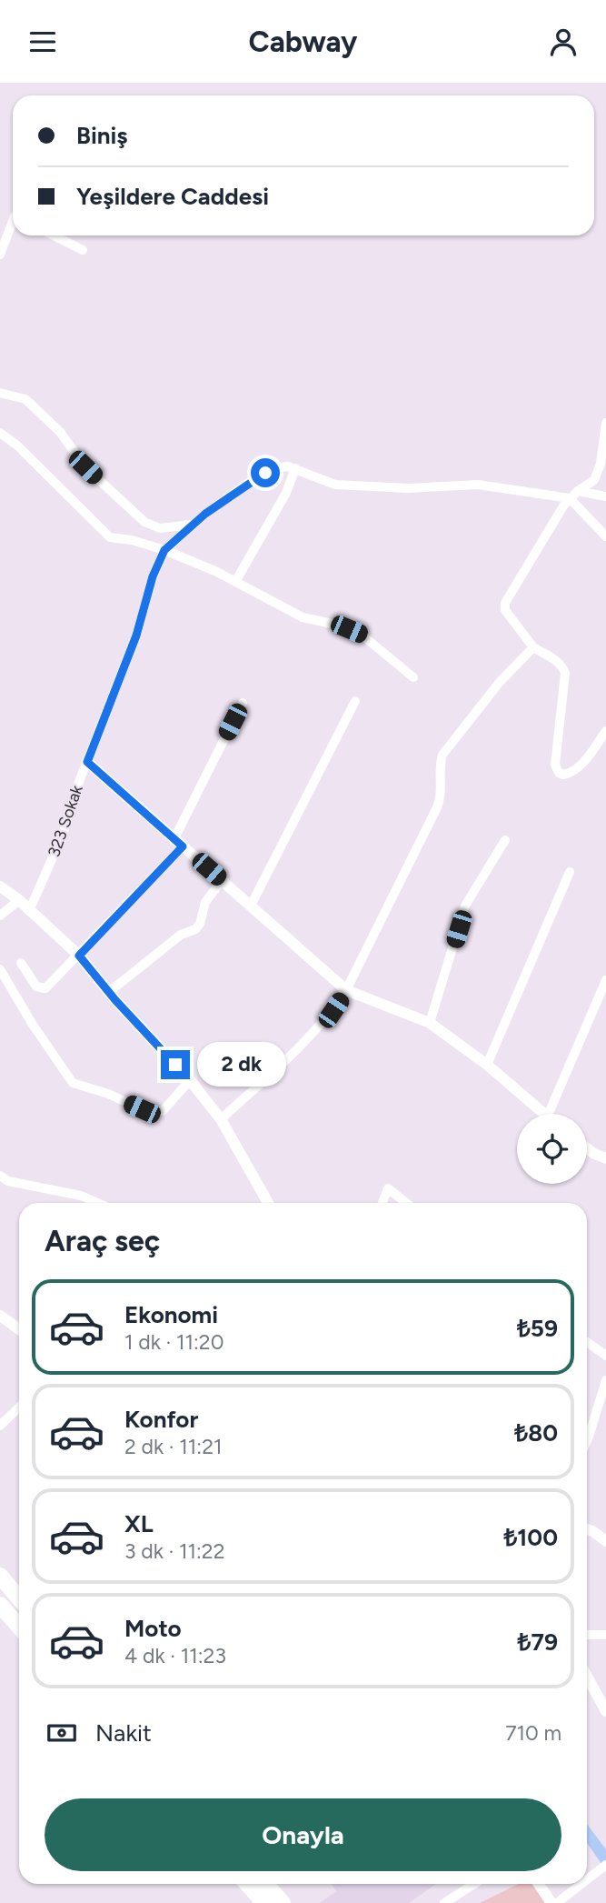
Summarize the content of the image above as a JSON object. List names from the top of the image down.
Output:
{
  "streets": {
    "street": ["323 Sokak"]
  },
  "page": {
    "header": "Cabway",
    "banner": ["Biniş", "Yeşildere Caddesi"],
    "bubble": "2 dk",
    "heading": "Araç seç",
    "list": [
      {
        "name": "Ekonomi",
        "note": "1 dk · 11:20",
        "value": "₺59"
      },
      {
        "name": "Konfor",
        "note": "2 dk · 11:21",
        "value": "₺80"
      },
      {
        "name": "XL",
        "note": "3 dk · 11:22",
        "value": "₺100"
      },
      {
        "name": "Moto",
        "note": "4 dk · 11:23",
        "value": "₺79"
      }
    ],
    "pay": ["Nakit", "710 m"],
    "buttons": "Onayla"
  }
}
